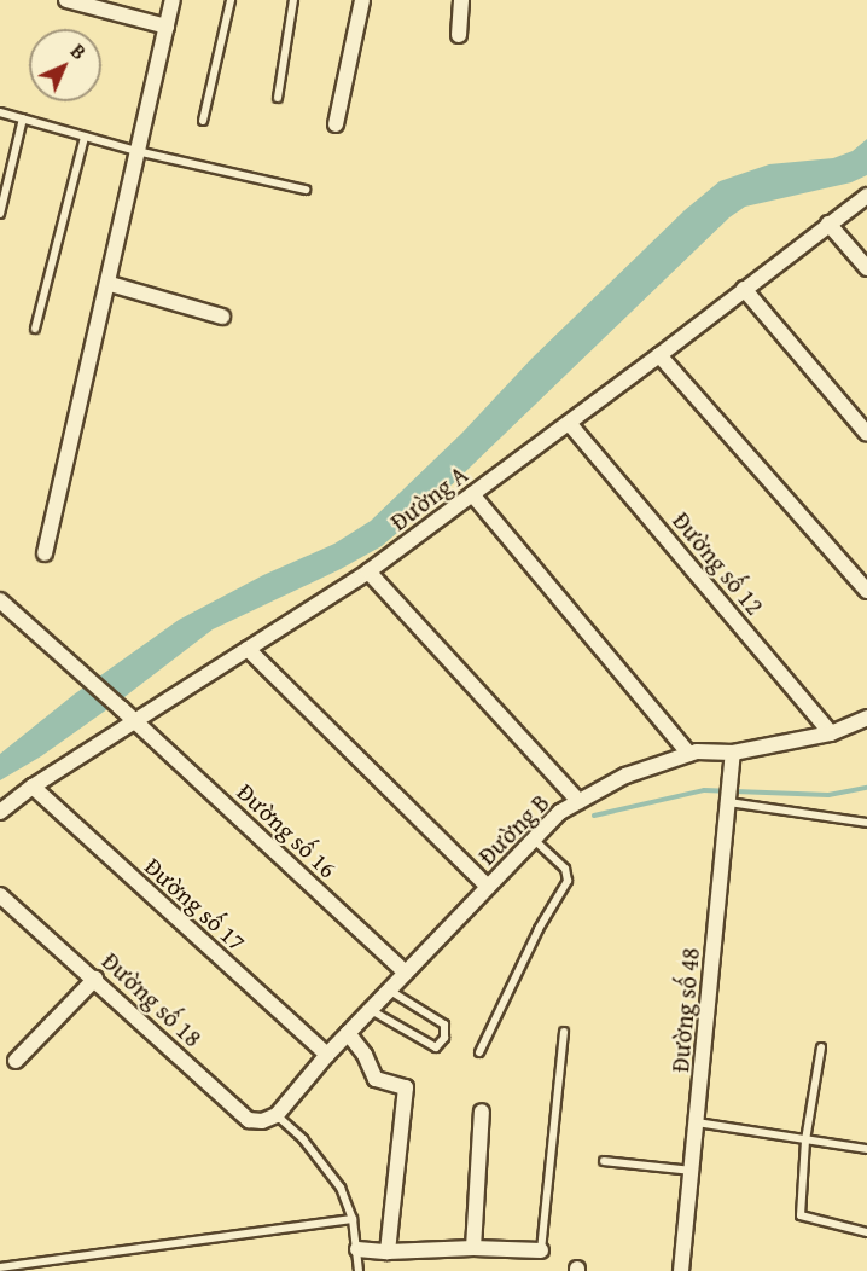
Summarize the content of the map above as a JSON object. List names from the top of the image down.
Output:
{
  "streets": {
    "street": [
      "Đường A",
      "Đường số 12",
      "Đường B",
      "Đường số 16",
      "Đường số 17",
      "Đường số 18",
      "Đường số 48"
    ]
  },
  "crossings": [
    ["Đường A", "Đường số 12"],
    ["Đường A", "Đường số 16"],
    ["Đường A", "Đường số 17"],
    ["Đường số 12", "Đường B"],
    ["Đường B", "Đường số 16"],
    ["Đường B", "Đường số 17"],
    ["Đường B", "Đường số 18"],
    ["Đường B", "Đường số 48"]
  ],
  "north": "top right"
}
